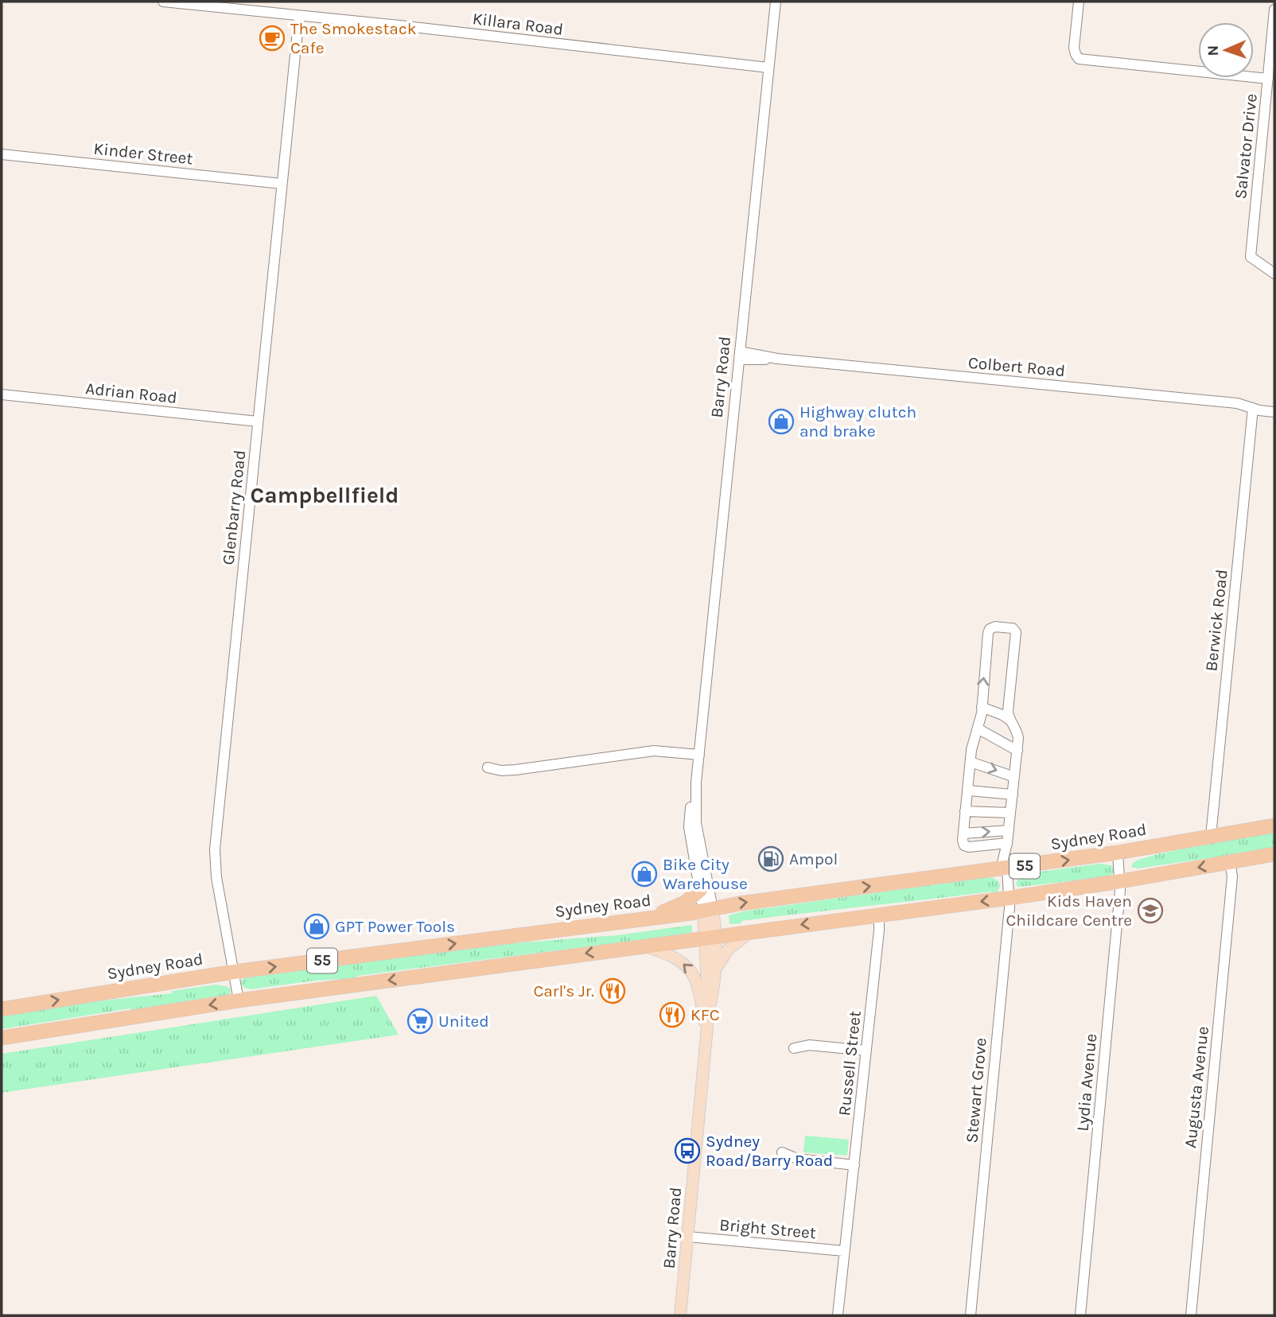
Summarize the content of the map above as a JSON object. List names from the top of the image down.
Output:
{
  "streets": {
    "highway": ["Sydney Road", "55"],
    "main road": ["Barry Road"],
    "street": [
      "Killara Road",
      "Salvator Drive",
      "Kinder Street",
      "Colbert Road",
      "Adrian Road",
      "Glenbarry Road",
      "Berwick Road",
      "Russell Street",
      "Lydia Avenue",
      "Augusta Avenue",
      "Stewart Grove",
      "Bright Street"
    ]
  },
  "crossings": [
    ["Killara Road", "Barry Road"],
    ["Killara Road", "Glenbarry Road"],
    ["Kinder Street", "Glenbarry Road"],
    ["Colbert Road", "Barry Road"],
    ["Colbert Road", "Berwick Road"],
    ["Barry Road", "Sydney Road"],
    ["Barry Road", "55"],
    ["Barry Road", "Bright Street"],
    ["Adrian Road", "Glenbarry Road"],
    ["Glenbarry Road", "Sydney Road"],
    ["Glenbarry Road", "55"],
    ["Berwick Road", "Sydney Road"],
    ["Sydney Road", "Lydia Avenue"],
    ["Sydney Road", "Stewart Grove"],
    ["55", "Russell Street"],
    ["55", "Lydia Avenue"],
    ["55", "Augusta Avenue"],
    ["55", "Stewart Grove"],
    ["Russell Street", "Bright Street"]
  ],
  "districts": ["Campbellfield"],
  "places": {
    "cafe": ["The Smokestack Cafe"],
    "shop": ["Highway clutch and brake", "Bike City Warehouse", "GPT Power Tools"],
    "fuel station": ["Ampol"],
    "school or university": ["Kids Haven Childcare Centre"],
    "restaurant": ["Carl's Jr.", "KFC"],
    "supermarket": ["United"],
    "bus stop": ["Sydney Road/Barry Road"]
  },
  "north": "left"
}
